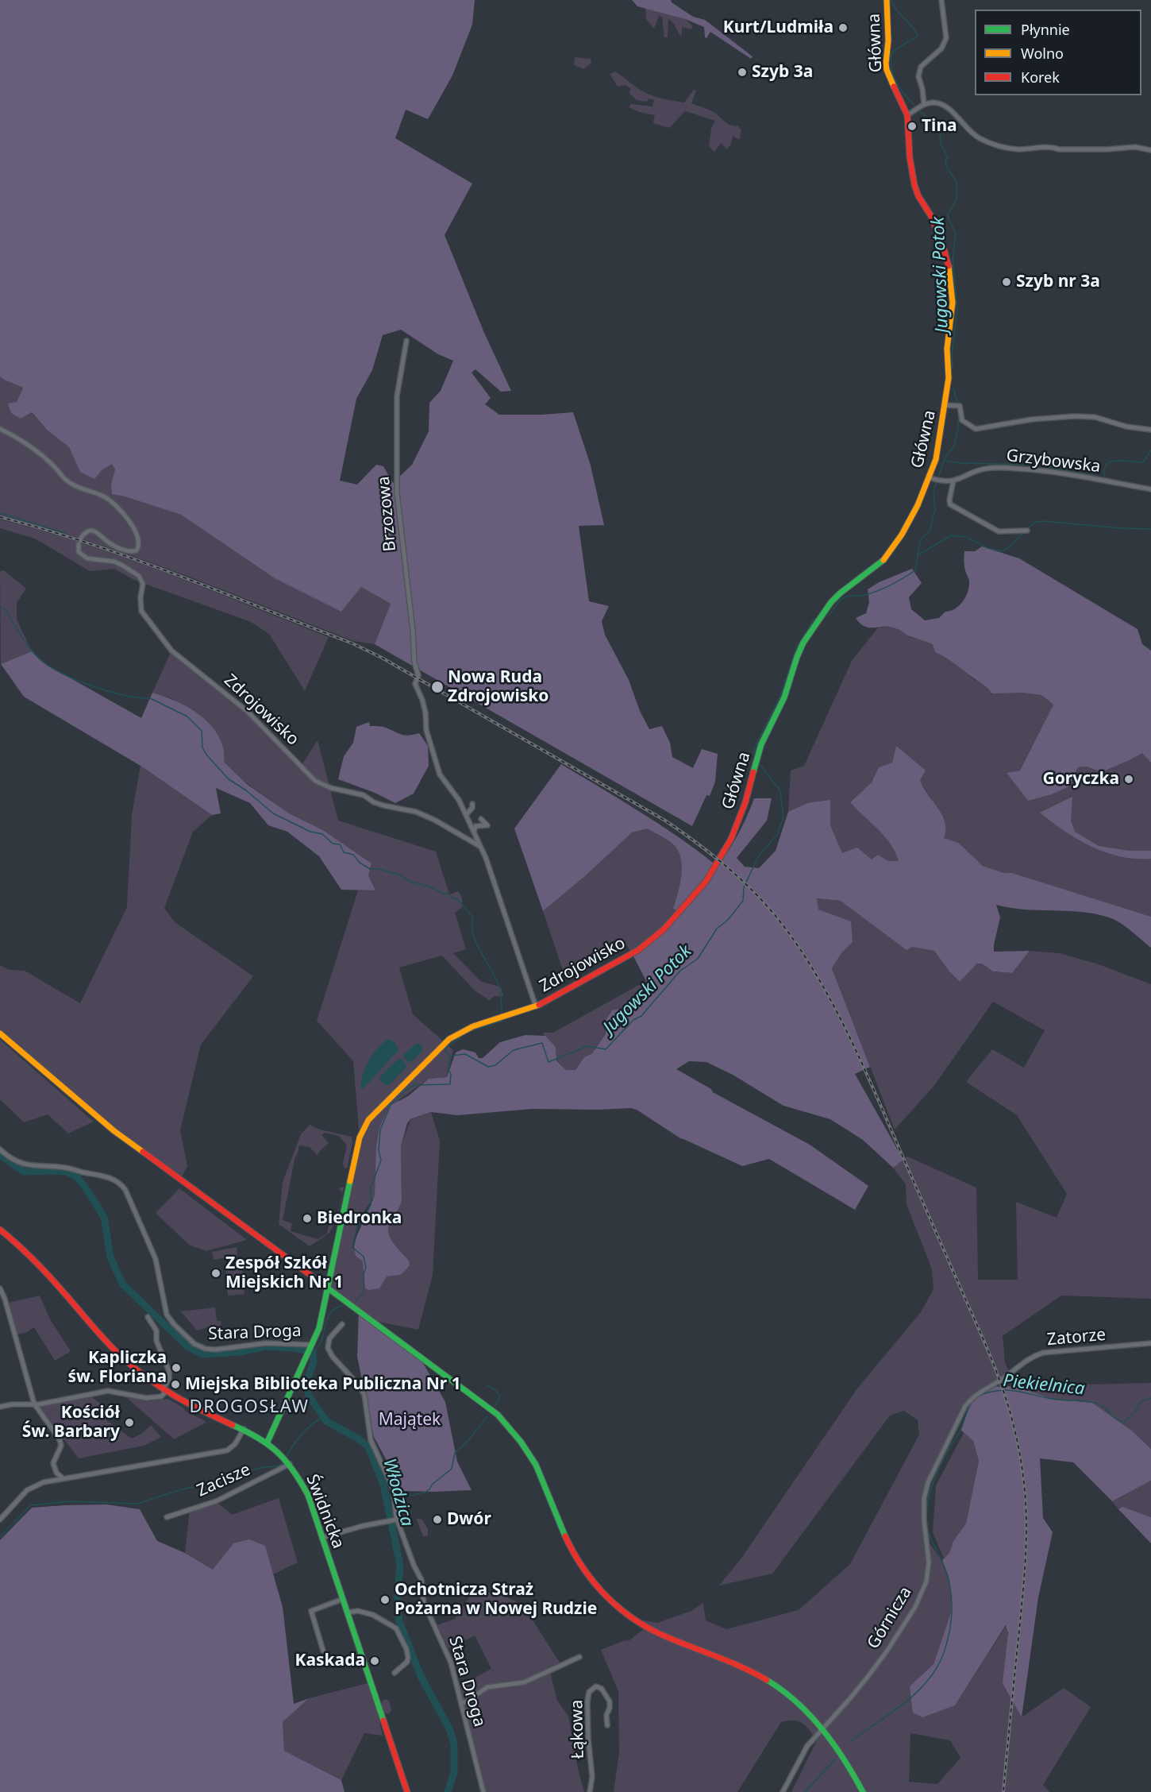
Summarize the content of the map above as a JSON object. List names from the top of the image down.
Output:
{
  "streets": {
    "street": [
      "Główna",
      "Grzybowska",
      "Brzozowa",
      "Zdrojowisko",
      "Stara Droga",
      "Zatorze",
      "Zacisze",
      "Świdnicka",
      "Górnicza",
      "Łąkowa"
    ]
  },
  "crossings": [
    ["Główna", "Grzybowska"],
    ["Główna", "Zdrojowisko"],
    ["Brzozowa", "Zdrojowisko"],
    ["Zatorze", "Górnicza"],
    ["Zacisze", "Świdnicka"]
  ],
  "districts": ["DROGOSŁAW"],
  "water": ["Jugowski Potok", "Piekielnica", "Włodzica"],
  "parks": ["Majątek"],
  "places": [
    "Kurt/Ludmiła",
    "Szyb 3a",
    "Tina",
    "Szyb nr 3a",
    "Nowa Ruda Zdrojowisko",
    "Goryczka",
    "Biedronka",
    "Zespół Szkół Miejskich Nr 1",
    "Kapliczka św. Floriana",
    "Miejska Biblioteka Publiczna Nr 1",
    "Kościół Św. Barbary",
    "Dwór",
    "Ochotnicza Straż Pożarna w Nowej Rudzie",
    "Kaskada"
  ],
  "legend": ["Płynnie", "Wolno", "Korek"]
}
